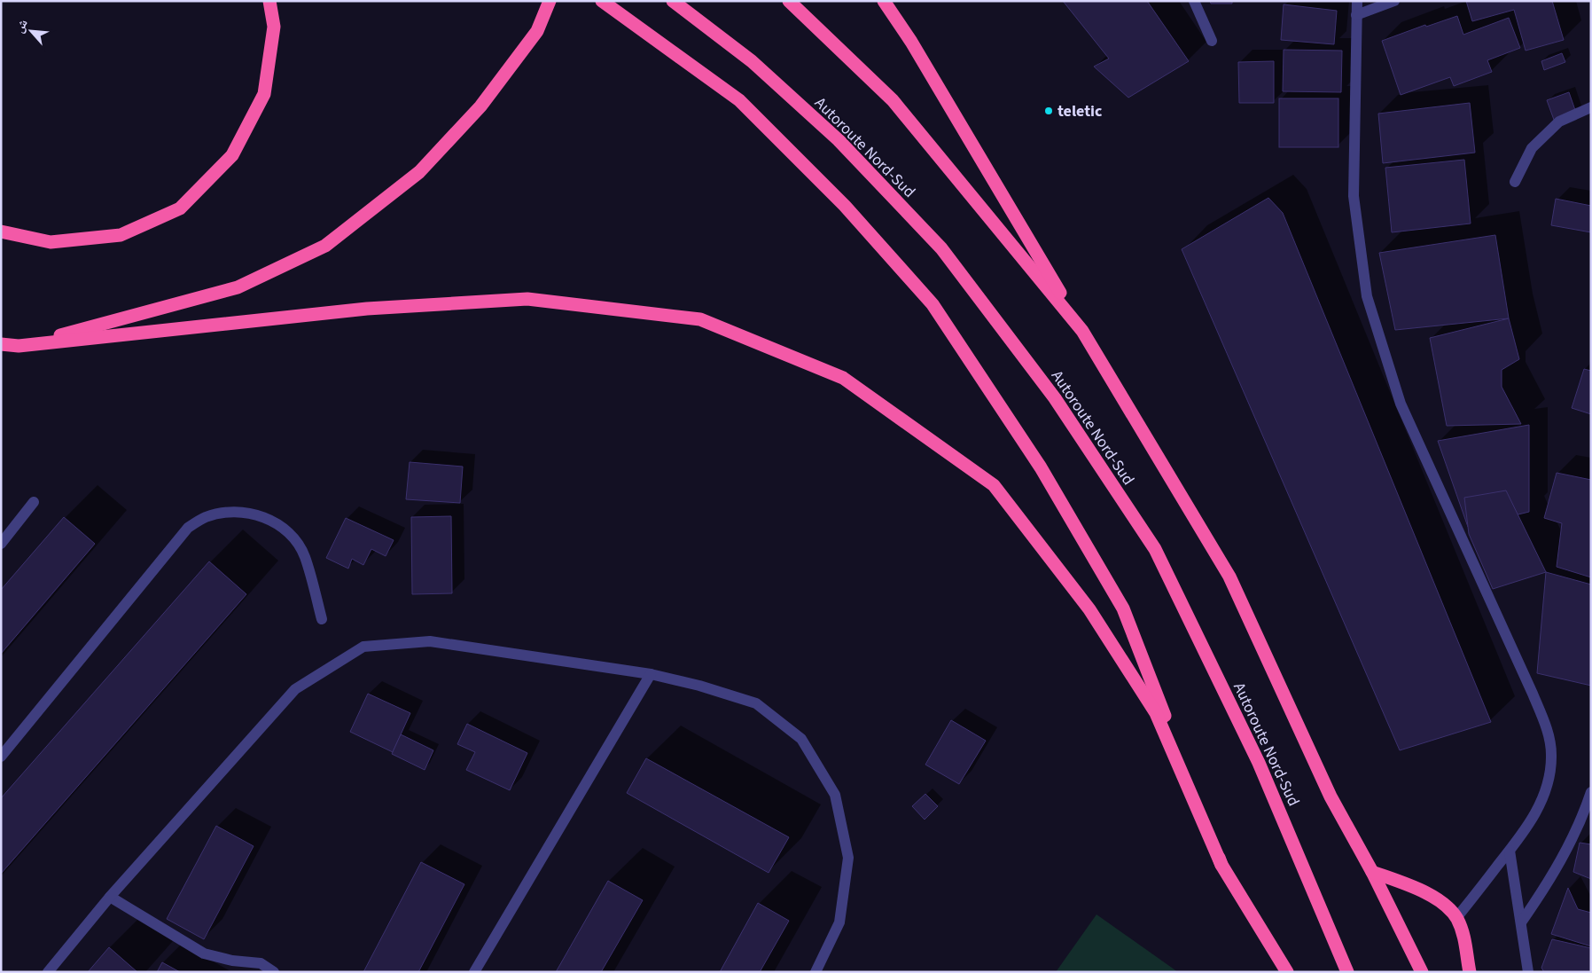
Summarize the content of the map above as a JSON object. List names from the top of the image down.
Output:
{
  "streets": {
    "highway": ["Autoroute Nord-Sud"]
  },
  "places": ["teletic"],
  "north": "top left"
}
